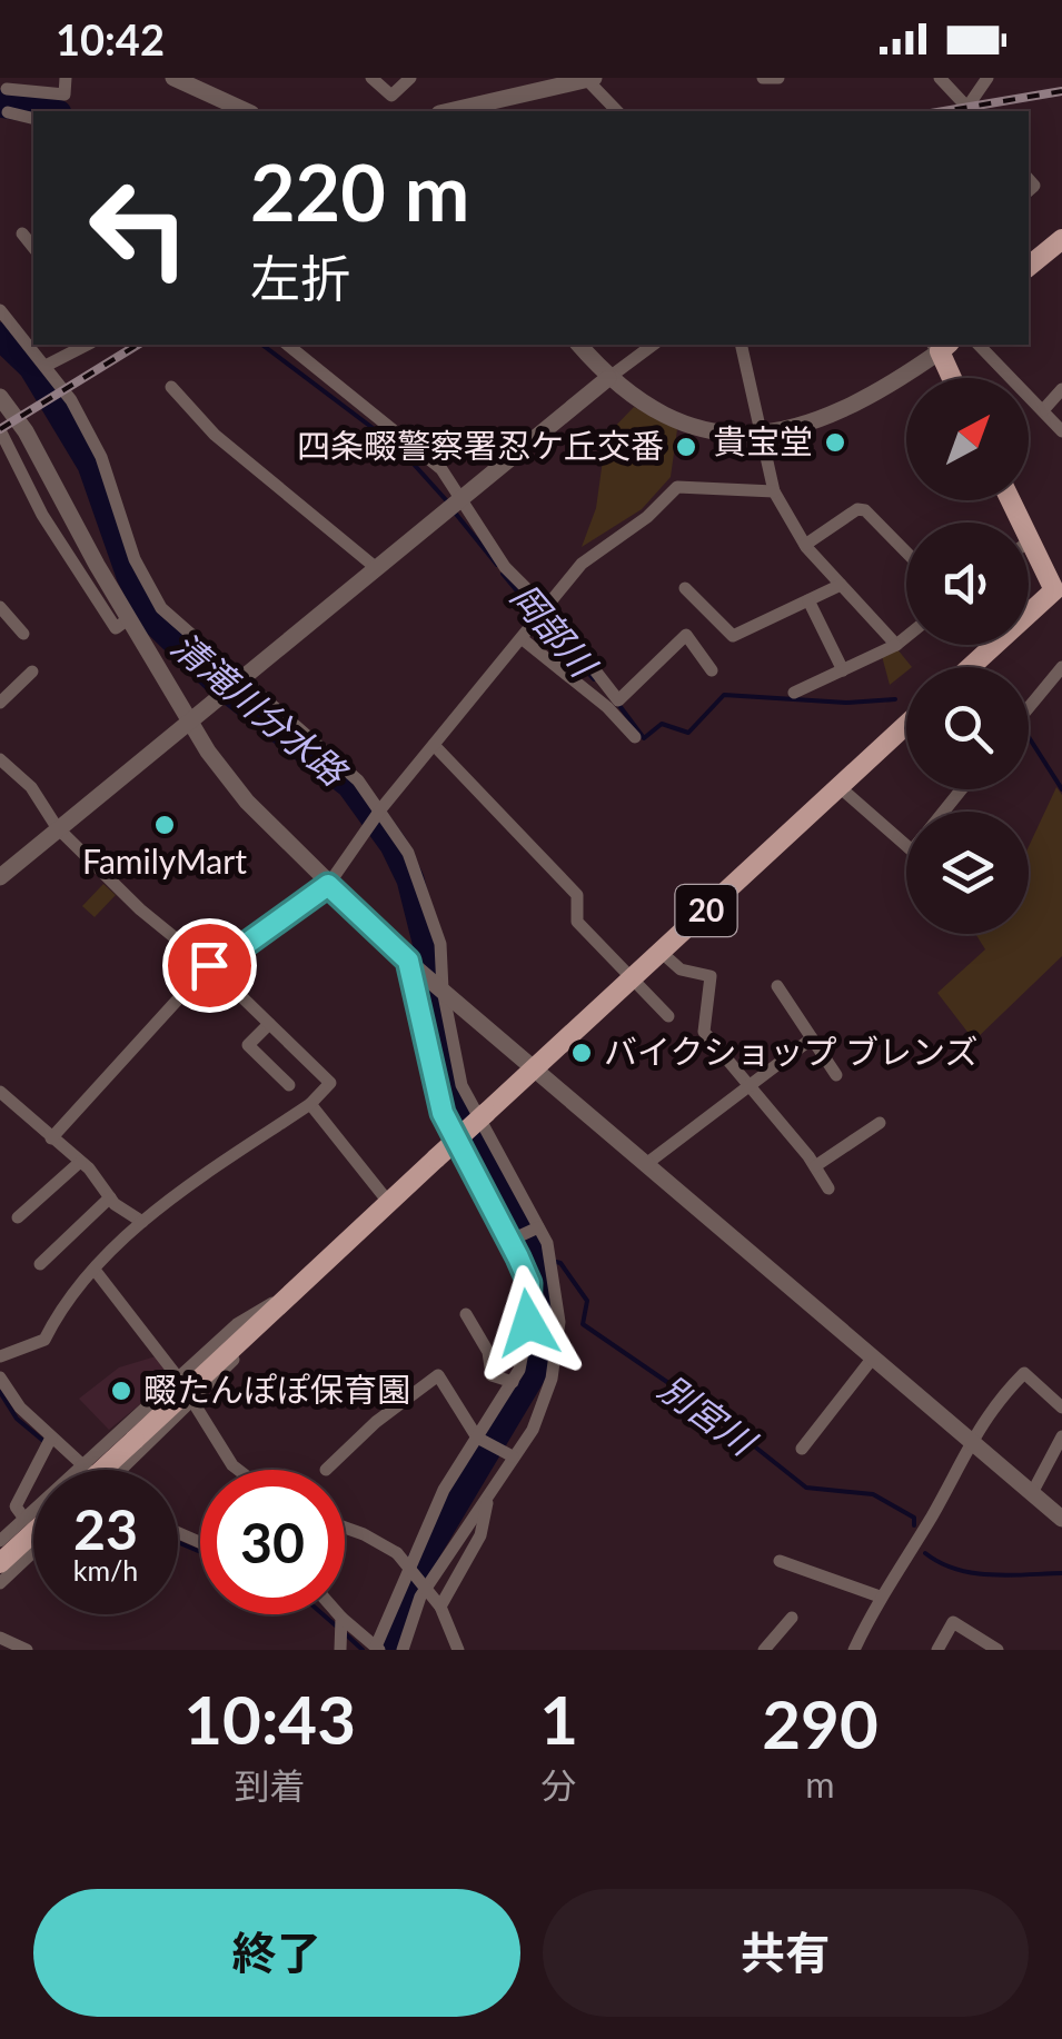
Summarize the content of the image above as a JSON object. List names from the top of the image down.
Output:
{
  "streets": {
    "main road": ["20"]
  },
  "water": ["岡部川", "清滝川分水路", "別宮川"],
  "places": [
    "貴宝堂",
    "四条畷警察署忍ケ丘交番",
    "FamilyMart",
    "バイクショップ ブレンズ",
    "畷たんぽぽ保育園"
  ],
  "north": "top right",
  "page": {
    "status": "10:42",
    "turn": ["220 m", "左折"],
    "speed": "23 km/h",
    "limit": "30",
    "eta": [
      "10:43",
      "到着",
      "1",
      "分",
      "290",
      "m"
    ],
    "buttons": ["終了", "共有"]
  }
}
